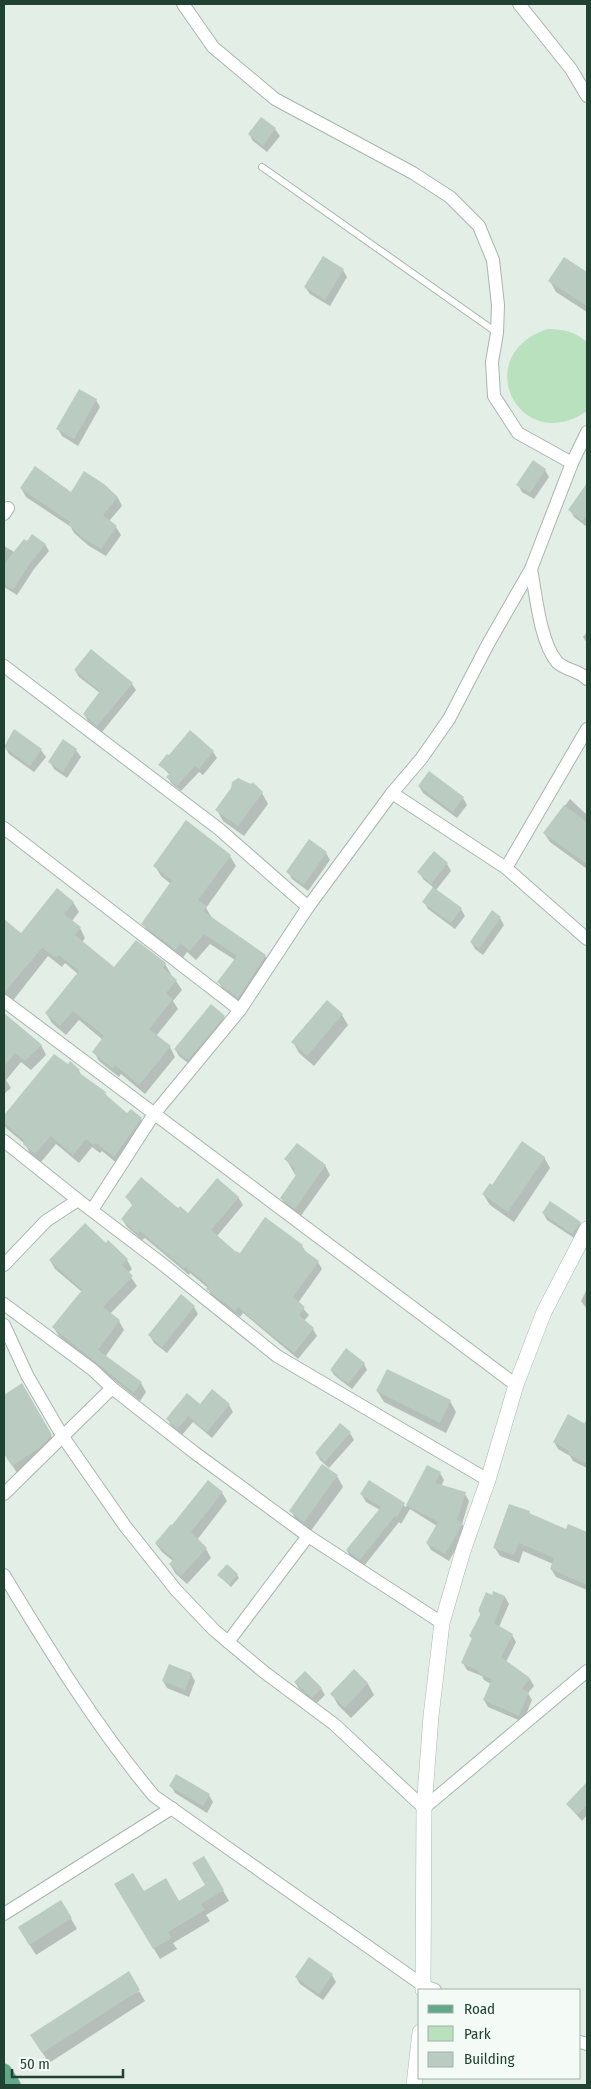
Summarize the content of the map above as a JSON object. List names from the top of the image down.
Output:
{
  "legend": ["Road", "Park", "Building"],
  "scale_bar": "50 m"
}
